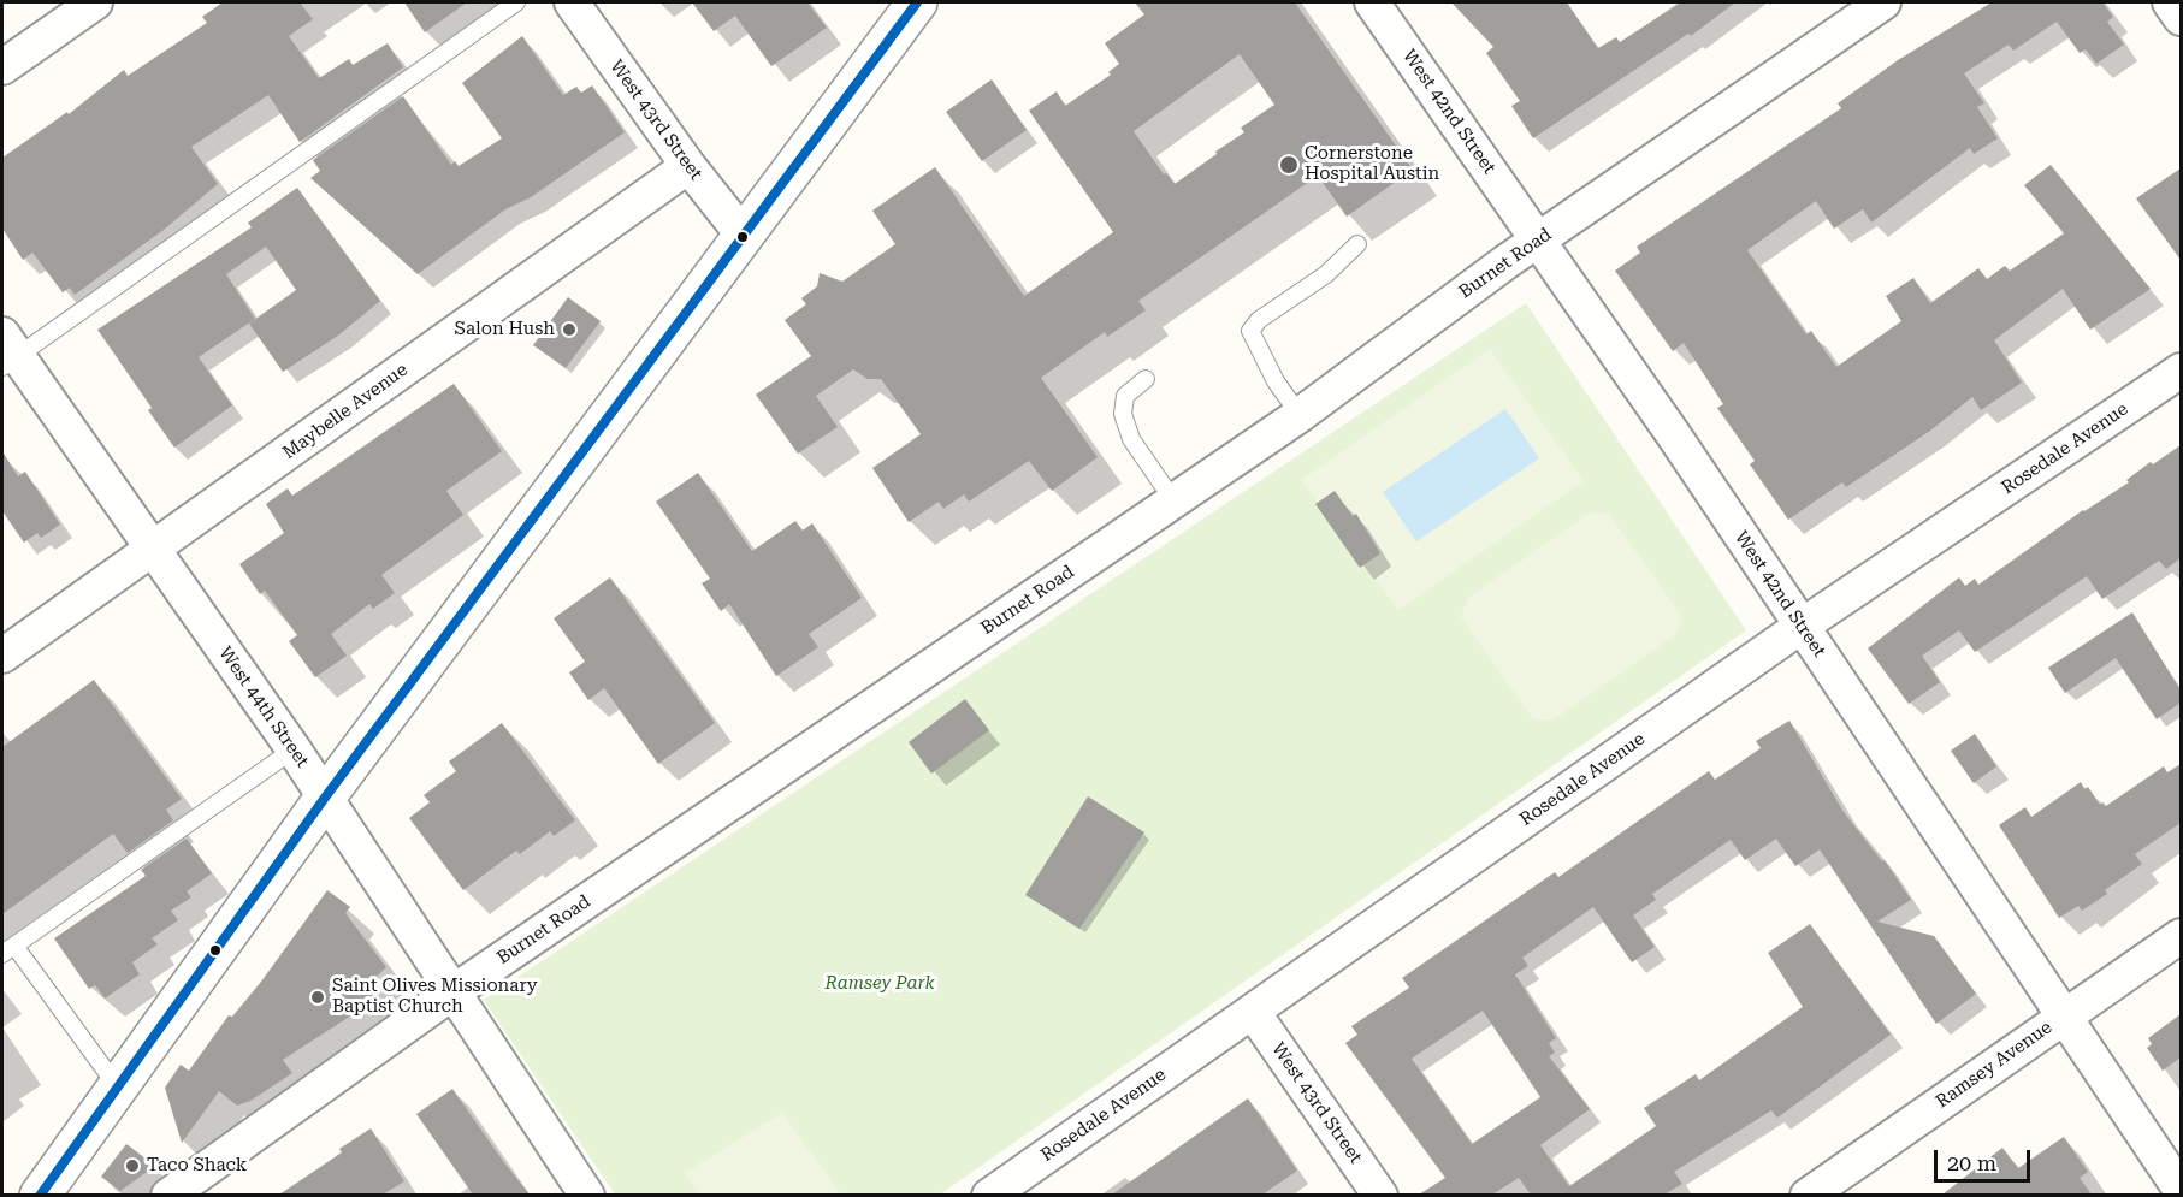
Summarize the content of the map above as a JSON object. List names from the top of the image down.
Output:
{
  "streets": {
    "street": [
      "West 42nd Street",
      "West 43rd Street",
      "Burnet Road",
      "Maybelle Avenue",
      "Rosedale Avenue",
      "West 44th Street",
      "Ramsey Avenue"
    ]
  },
  "crossings": [
    ["West 42nd Street", "Burnet Road"],
    ["West 42nd Street", "Rosedale Avenue"],
    ["West 42nd Street", "Ramsey Avenue"],
    ["West 43rd Street", "Maybelle Avenue"],
    ["West 43rd Street", "Rosedale Avenue"],
    ["Burnet Road", "West 44th Street"],
    ["Maybelle Avenue", "West 44th Street"]
  ],
  "parks": ["Ramsey Park"],
  "places": [
    "Cornerstone Hospital Austin",
    "Salon Hush",
    "Saint Olives Missionary Baptist Church",
    "Taco Shack"
  ],
  "scale_bar": "20 m"
}
